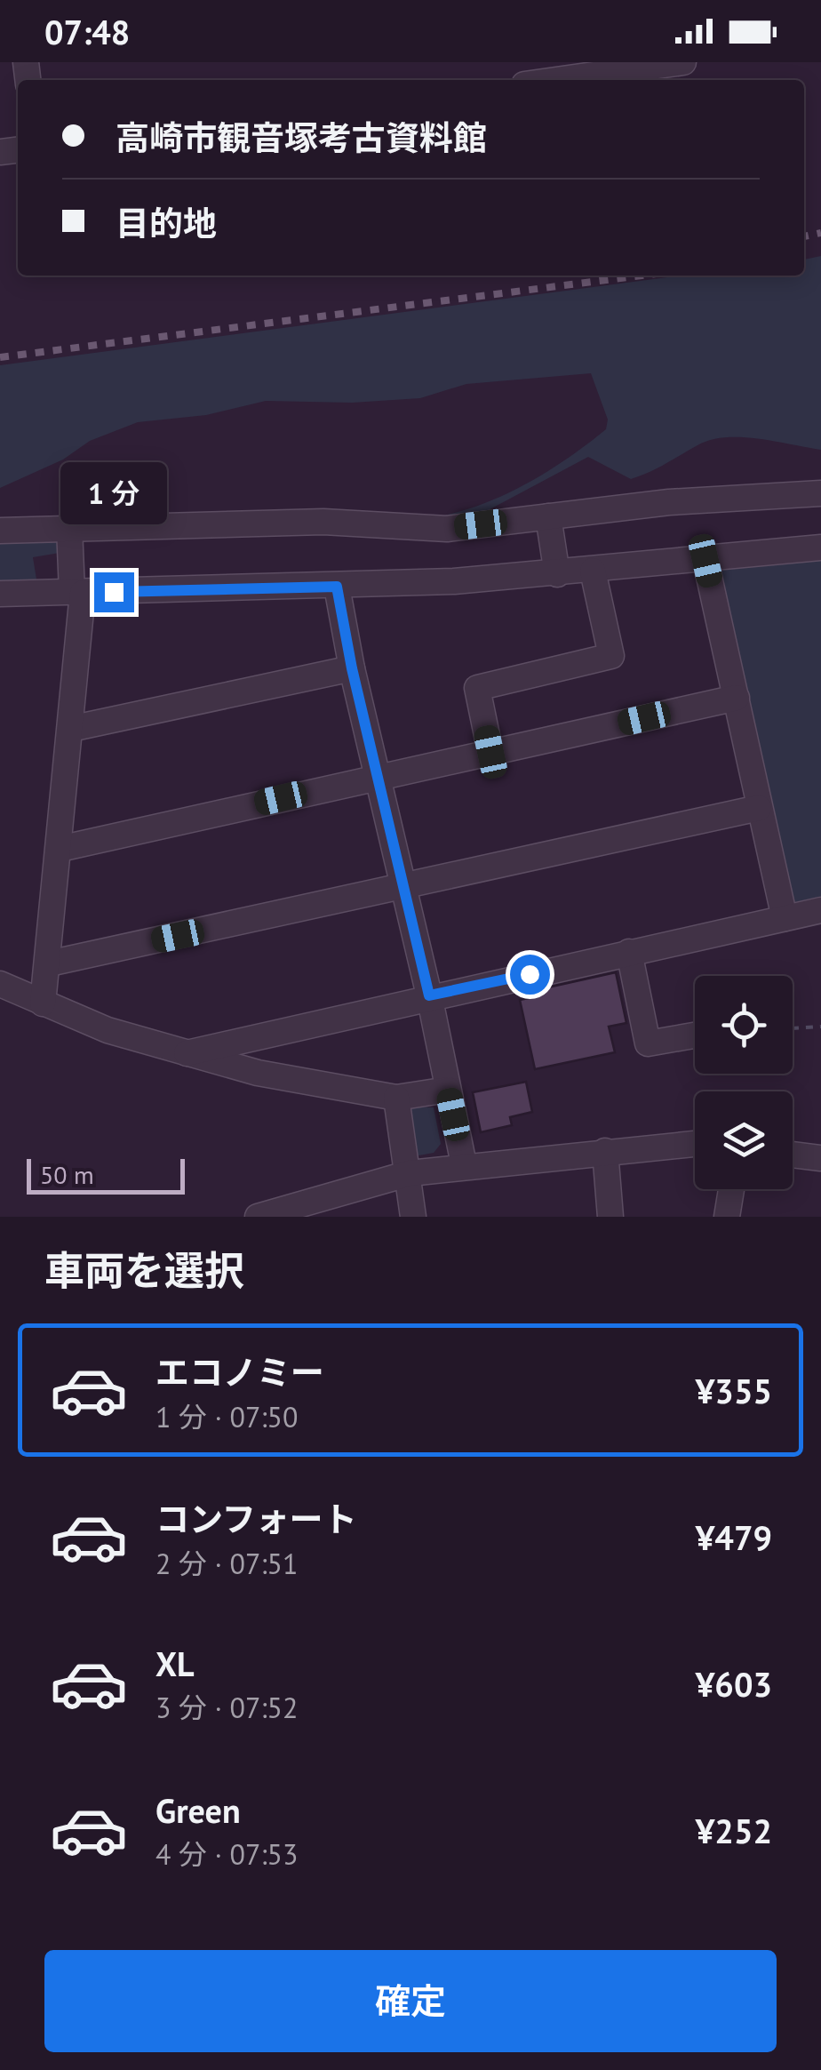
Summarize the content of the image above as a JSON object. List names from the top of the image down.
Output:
{
  "scale_bar": "50 m",
  "page": {
    "status": "07:48",
    "banner": ["高崎市観音塚考古資料館", "目的地"],
    "bubble": "1 分",
    "scale": "50 m",
    "heading": "車両を選択",
    "list": [
      {
        "name": "エコノミー",
        "note": "1 分 · 07:50",
        "value": "¥355"
      },
      {
        "name": "コンフォート",
        "note": "2 分 · 07:51",
        "value": "¥479"
      },
      {
        "name": "XL",
        "note": "3 分 · 07:52",
        "value": "¥603"
      },
      {
        "name": "Green",
        "note": "4 分 · 07:53",
        "value": "¥252"
      }
    ],
    "buttons": "確定"
  }
}
